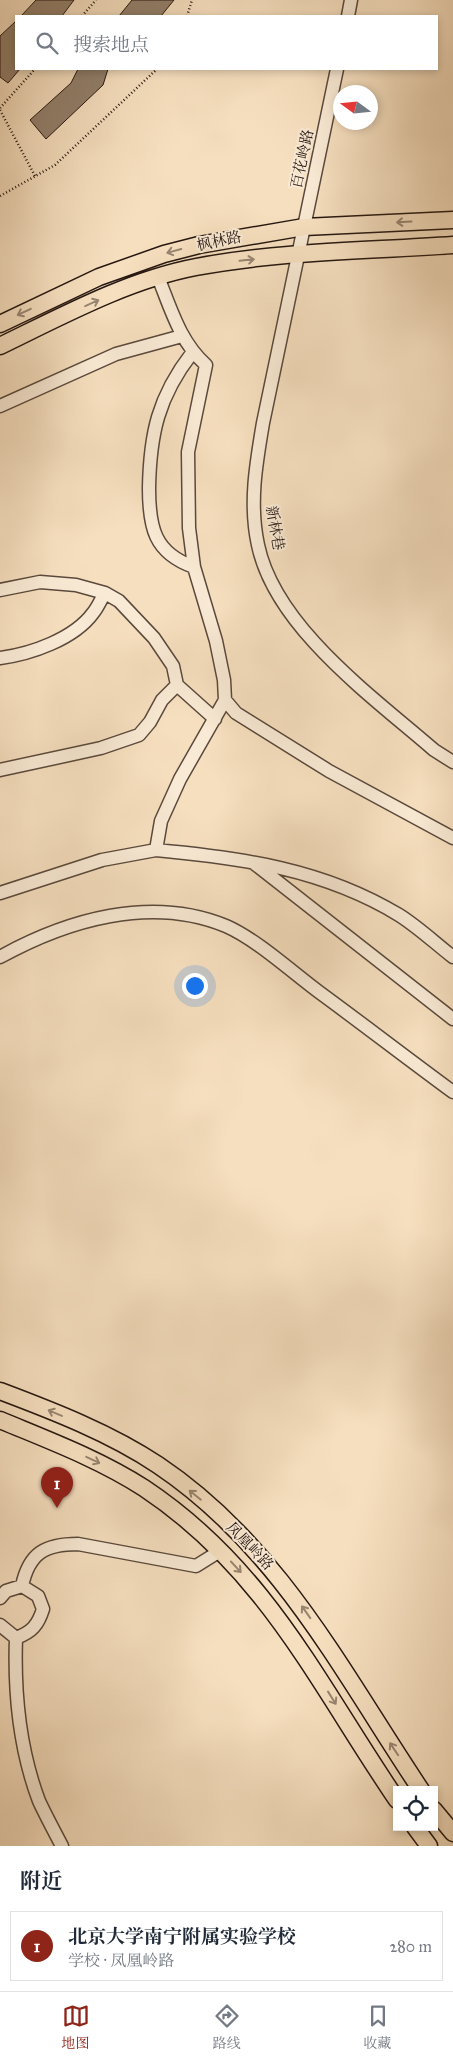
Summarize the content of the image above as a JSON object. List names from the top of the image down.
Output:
{
  "streets": {
    "main road": ["枫林路", "凤凰岭路"],
    "street": ["百花岭路", "新林巷"]
  },
  "crossings": [
    ["百花岭路", "枫林路"],
    ["百花岭路", "新林巷"],
    ["枫林路", "新林巷"]
  ],
  "north": "left",
  "page": {
    "search": "搜索地点",
    "pins": "1",
    "heading": "附近",
    "list": [
      {
        "mark": "1",
        "name": "北京大学南宁附属实验学校",
        "note": "学校 · 凤凰岭路",
        "value": "280 m"
      }
    ],
    "nav": ["地图", "路线", "收藏"]
  }
}
